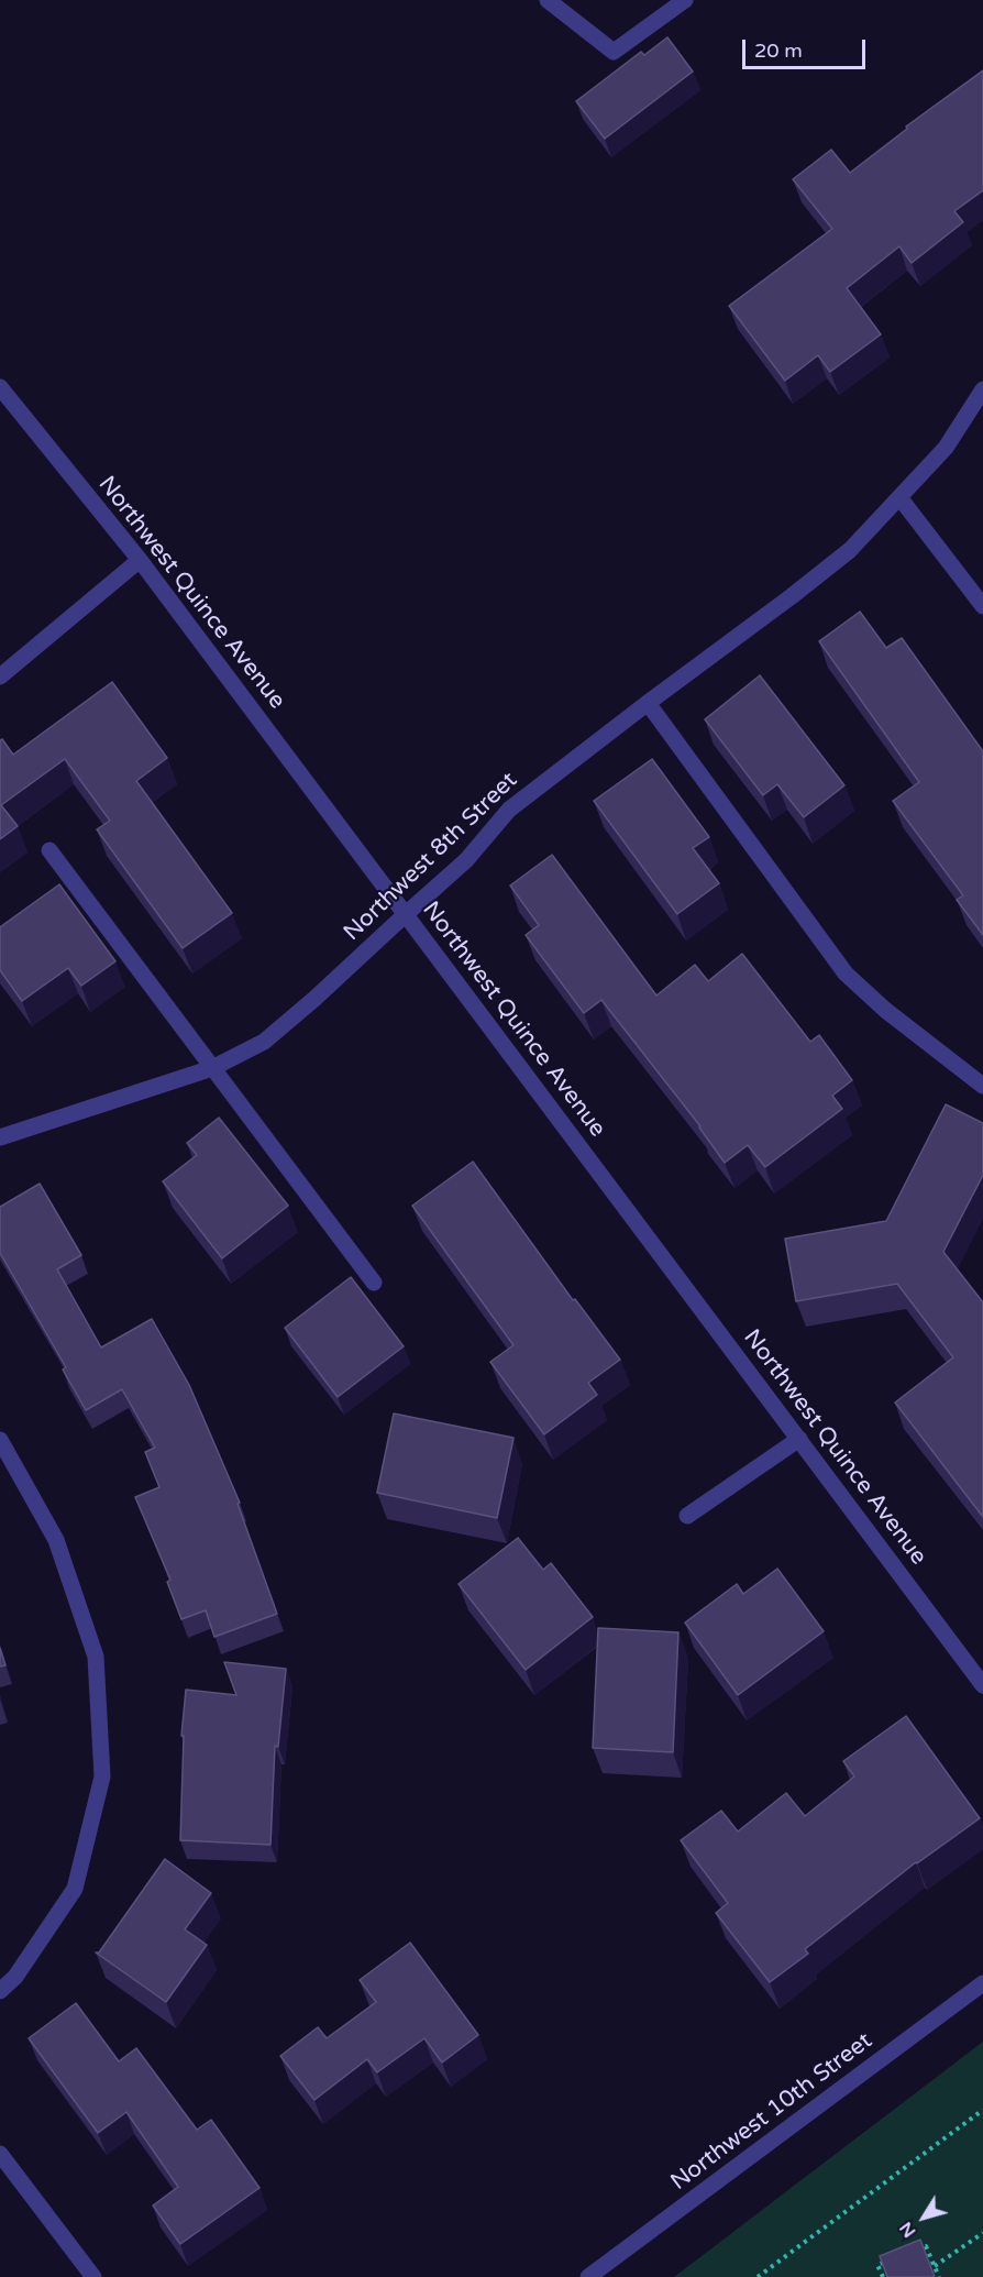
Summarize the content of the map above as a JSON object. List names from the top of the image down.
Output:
{
  "streets": {
    "street": ["Northwest Quince Avenue", "Northwest 8th Street", "Northwest 10th Street"]
  },
  "crossings": [
    ["Northwest Quince Avenue", "Northwest 8th Street"]
  ],
  "scale_bar": "20 m",
  "north": "bottom left"
}
